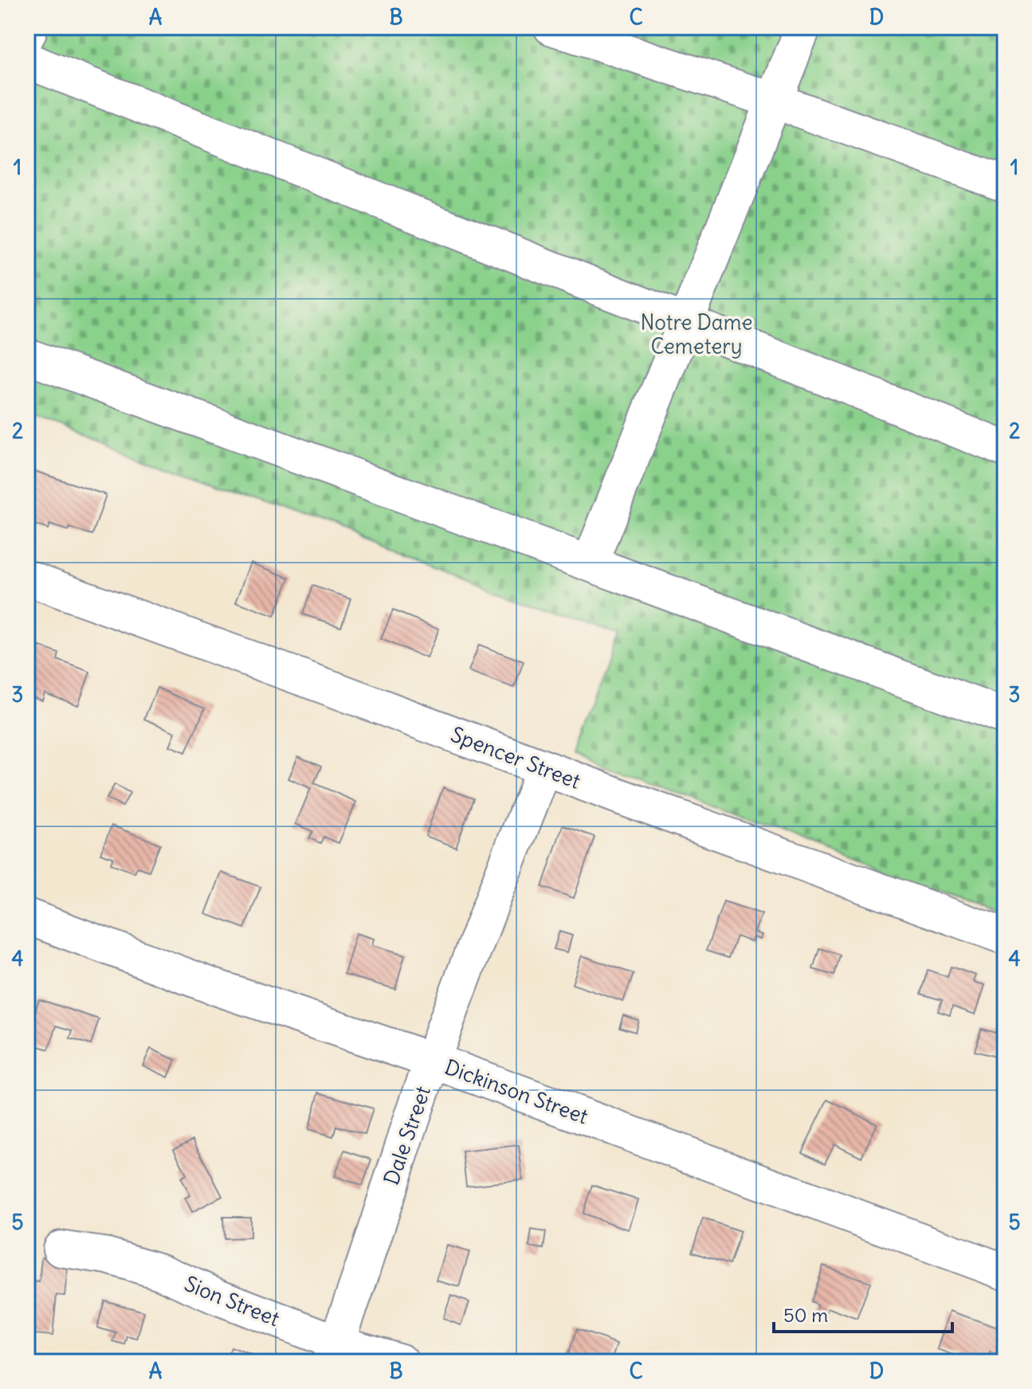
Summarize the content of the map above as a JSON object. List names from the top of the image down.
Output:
{
  "streets": {
    "street": [
      "Spencer Street",
      "Dickinson Street",
      "Dale Street",
      "Sion Street"
    ]
  },
  "crossings": [
    ["Spencer Street", "Dale Street"],
    ["Dickinson Street", "Dale Street"],
    ["Dale Street", "Sion Street"]
  ],
  "parks": ["Notre Dame Cemetery"],
  "scale_bar": "50 m",
  "grid": {
    "columns": [
      "A",
      "B",
      "C",
      "D"
    ],
    "rows": [
      "1",
      "2",
      "3",
      "4",
      "5"
    ]
  }
}
